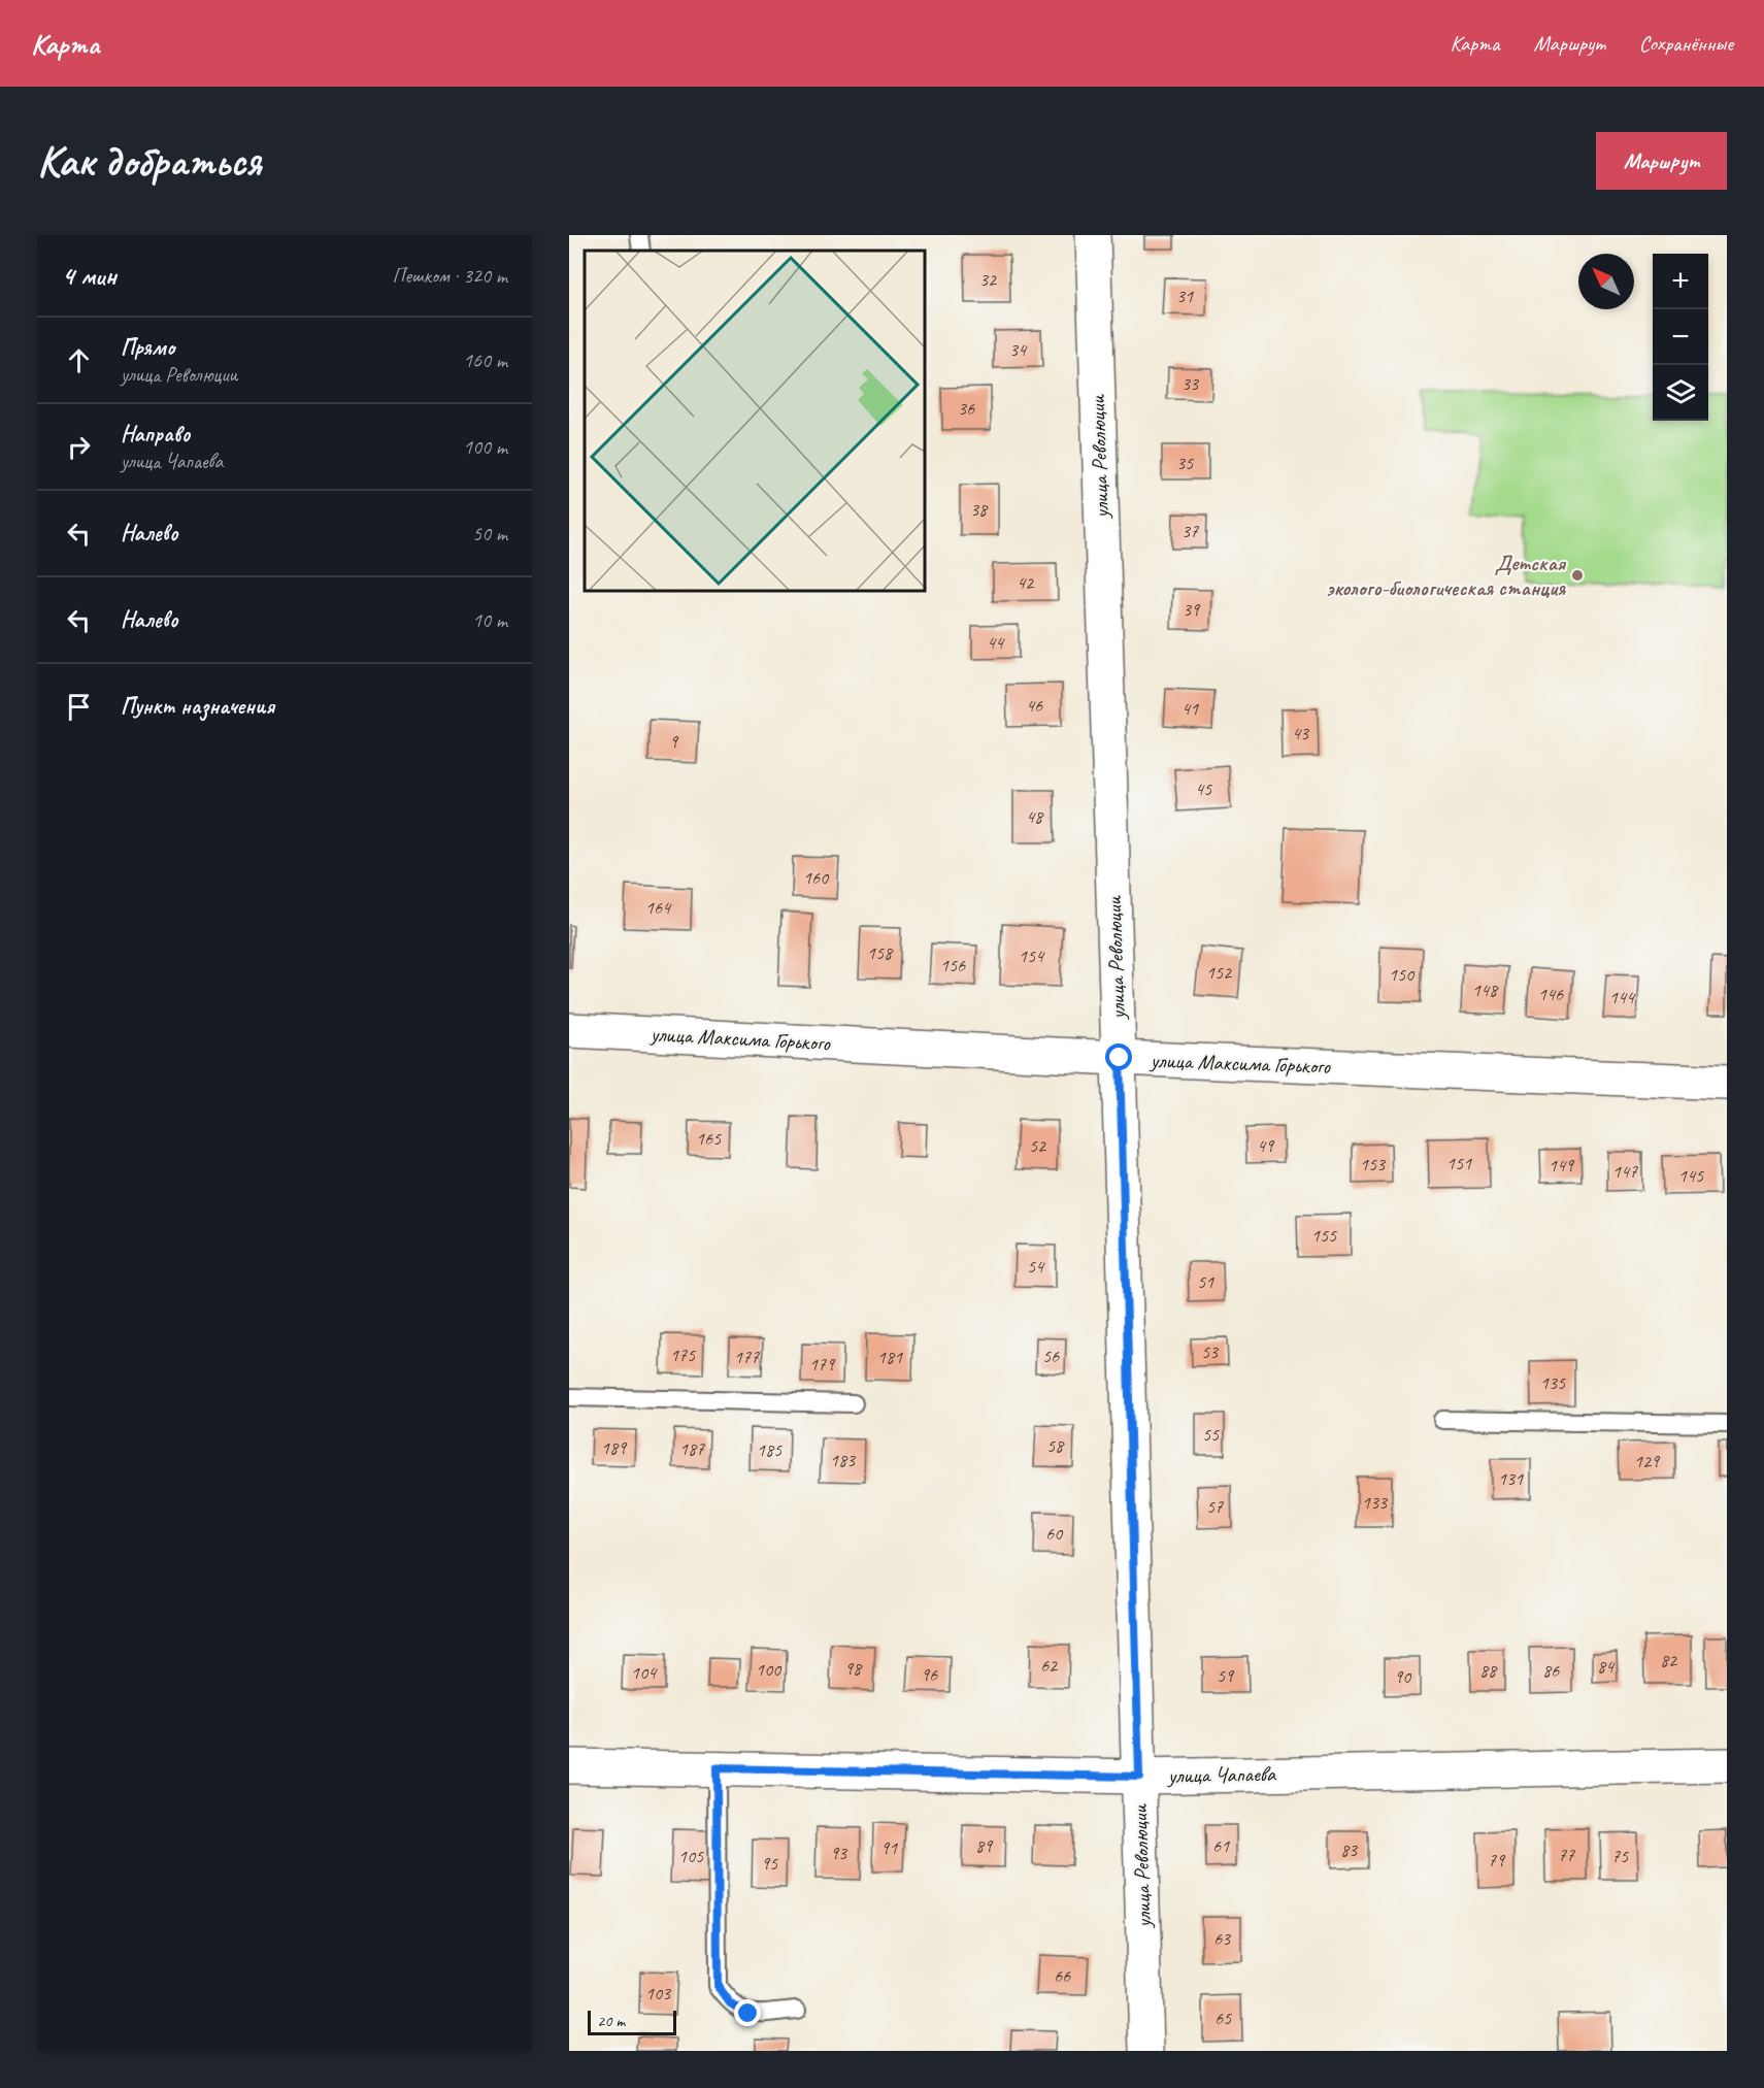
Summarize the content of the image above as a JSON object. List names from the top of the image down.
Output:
{
  "streets": {
    "street": ["улица Революции", "улица Максима Горького", "улица Чапаева"]
  },
  "crossings": [
    ["улица Революции", "улица Максима Горького"],
    ["улица Революции", "улица Чапаева"]
  ],
  "places": ["Детская эколого-биологическая станция"],
  "house_numbers": [
    "32",
    "31",
    "34",
    "33",
    "36",
    "35",
    "38",
    "37",
    "42",
    "39",
    "44",
    "46",
    "41",
    "43",
    "9",
    "45",
    "48",
    "160",
    "164",
    "158",
    "154",
    "156",
    "152",
    "150",
    "148",
    "146",
    "144",
    "165",
    "52",
    "49",
    "151",
    "153",
    "149",
    "147",
    "145",
    "155",
    "54",
    "51",
    "53",
    "175",
    "56",
    "177",
    "181",
    "179",
    "135",
    "55",
    "58",
    "189",
    "187",
    "185",
    "183",
    "129",
    "131",
    "133",
    "57",
    "60",
    "82",
    "62",
    "84",
    "98",
    "100",
    "88",
    "86",
    "104",
    "96",
    "59",
    "90",
    "89",
    "61",
    "91",
    "83",
    "93",
    "77",
    "105",
    "75",
    "79",
    "95",
    "63",
    "66",
    "103",
    "65"
  ],
  "scale_bar": "20 m",
  "north": "top left",
  "page": {
    "header": "Карта",
    "nav": ["Карта", "Маршрут", "Сохранённые"],
    "buttons": "Маршрут",
    "title": "Как добраться",
    "heading": ["4 мин", "Пешком · 320 m"],
    "map_buttons": ["+", "−"],
    "list": [
      ["Прямо", "улица Революции", "160 m"],
      ["Направо", "улица Чапаева", "100 m"],
      ["Налево", "50 m"],
      ["Налево", "10 m"],
      "Пункт назначения"
    ],
    "scale": "20 m"
  }
}
